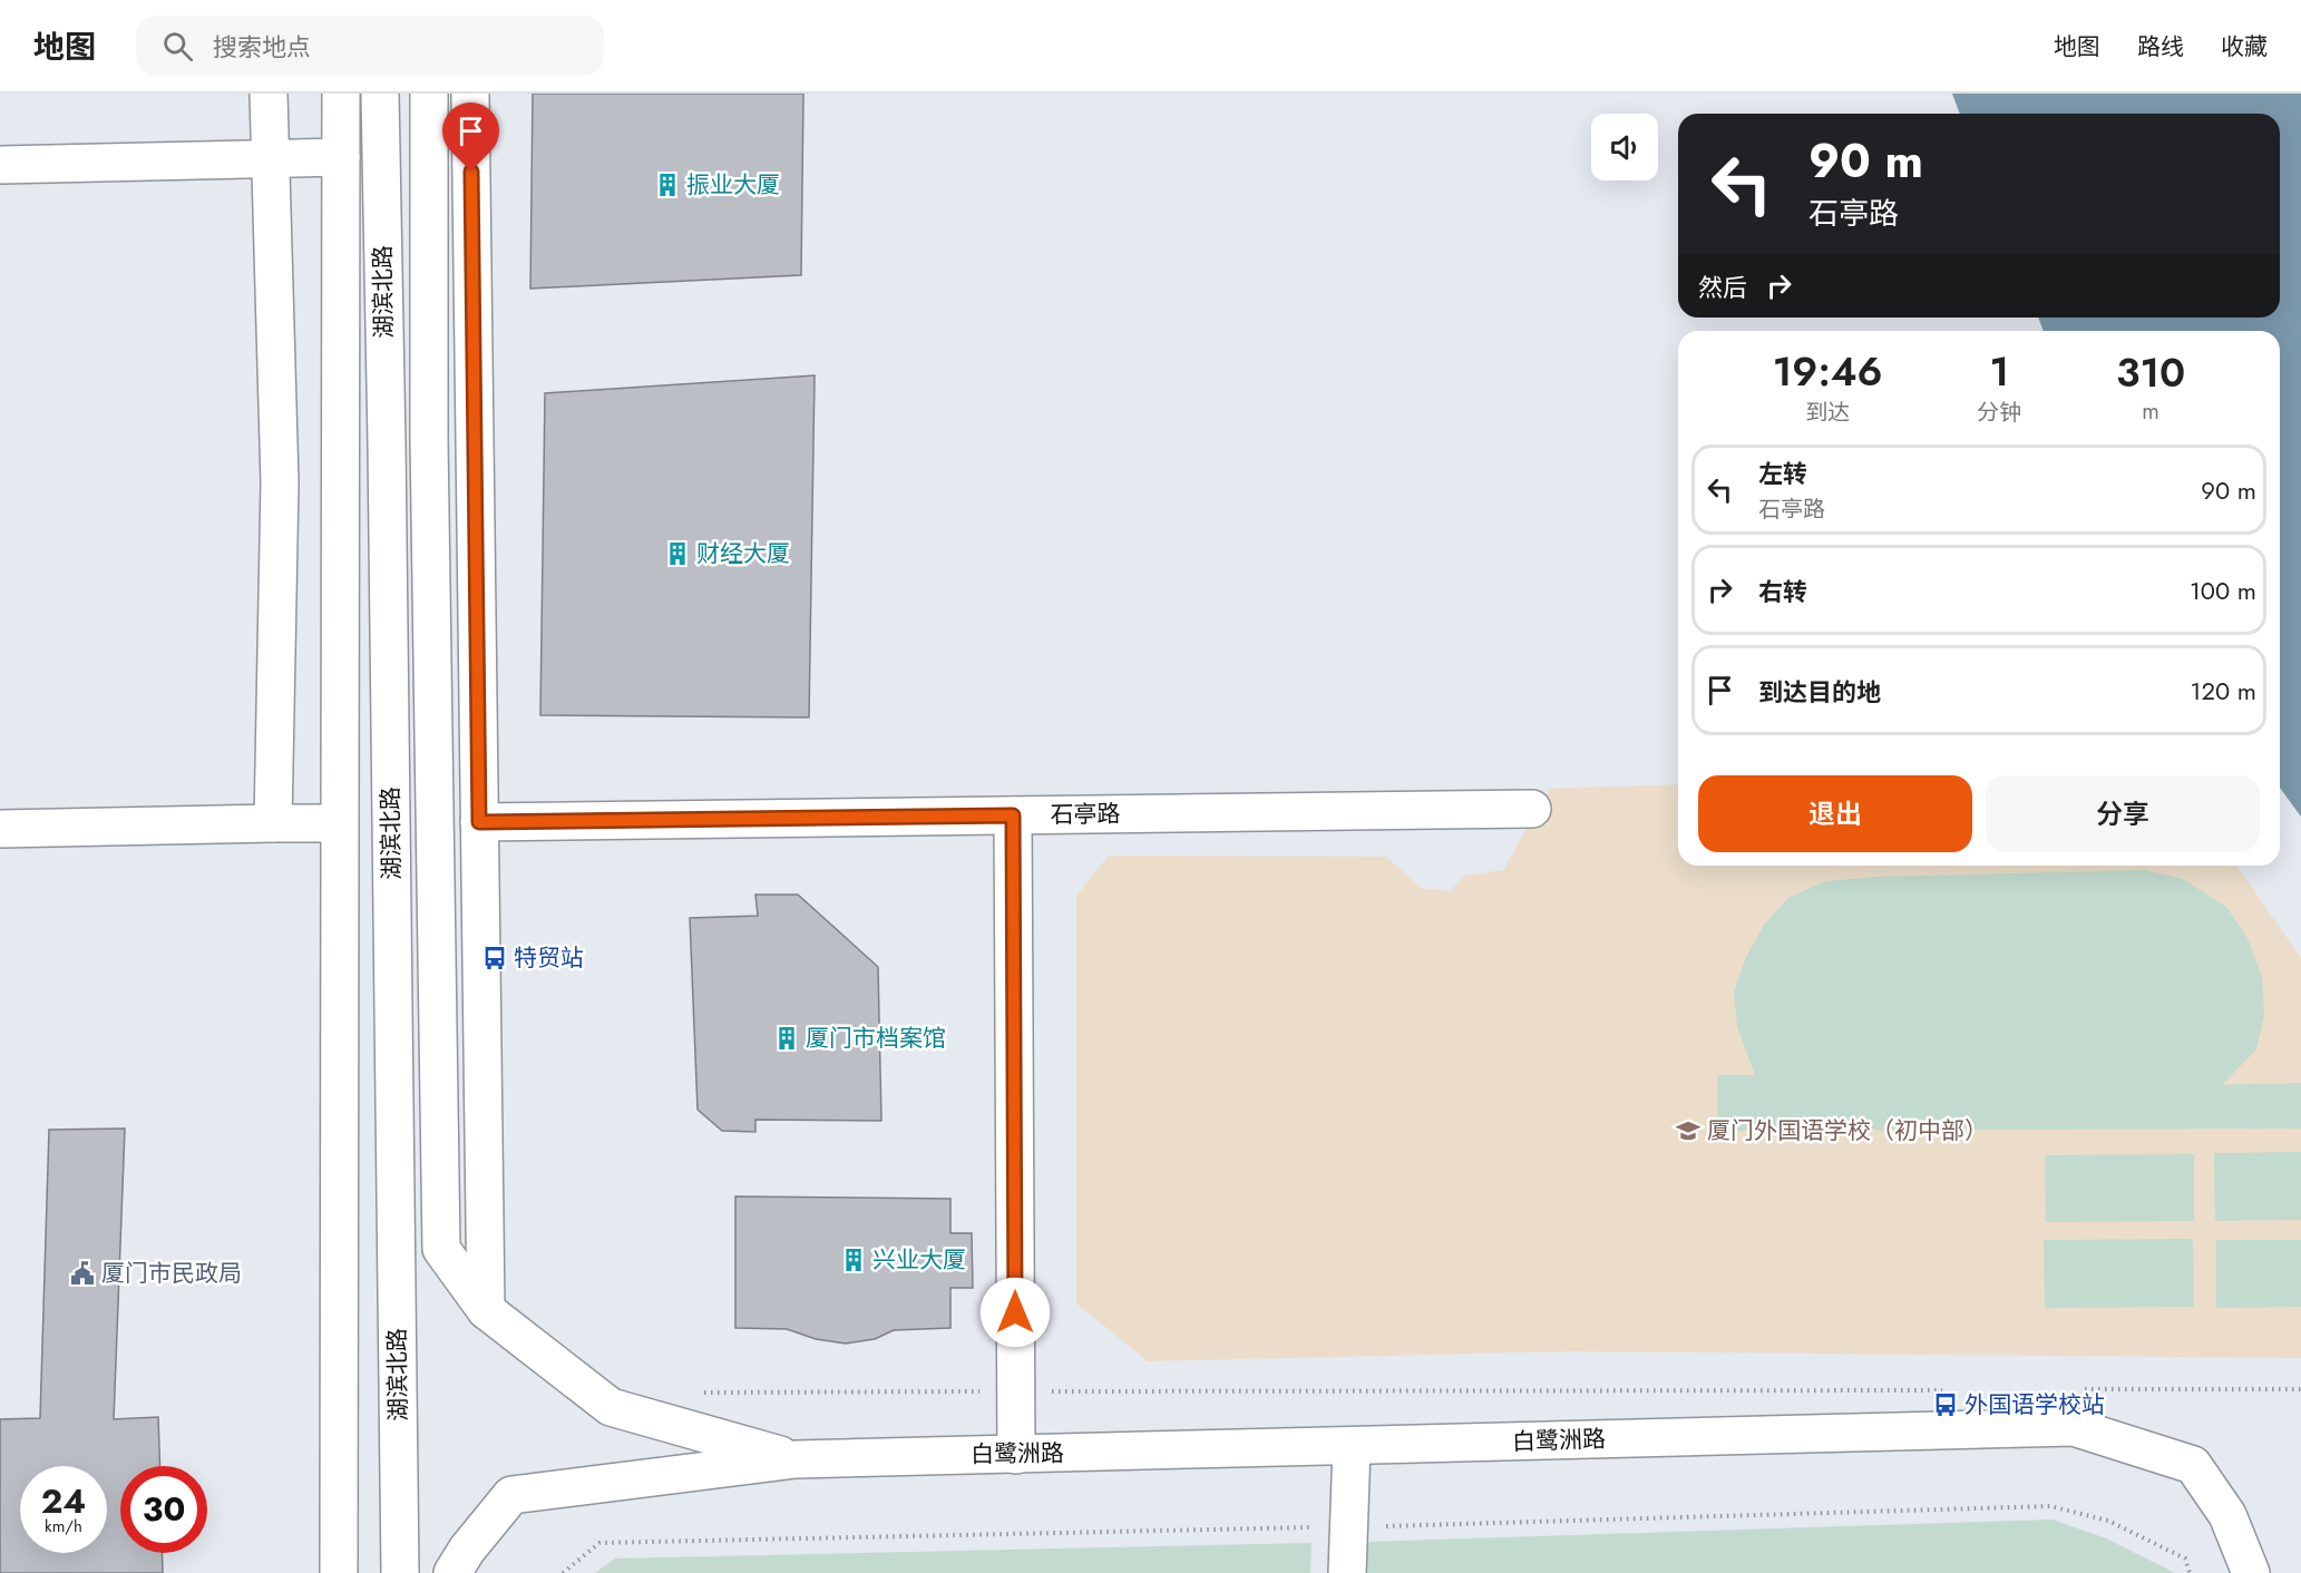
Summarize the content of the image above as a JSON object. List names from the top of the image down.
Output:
{
  "streets": {
    "street": ["湖滨北路", "石亭路", "白鹭洲路"]
  },
  "crossings": [
    ["湖滨北路", "白鹭洲路"]
  ],
  "places": {
    "building": [
      "振业大厦",
      "财经大厦",
      "厦门市档案馆",
      "兴业大厦"
    ],
    "bus stop": ["特贸站", "外国语学校站"],
    "school or university": ["厦门外国语学校（初中部）"],
    "public building": ["厦门市民政局"]
  },
  "page": {
    "header": "地图",
    "search": "搜索地点",
    "nav": ["地图", "路线", "收藏"],
    "turn": ["90 m", "石亭路"],
    "then": "然后",
    "eta": [
      "19:46",
      "到达",
      "1",
      "分钟",
      "310",
      "m"
    ],
    "list": [
      {
        "name": "左转",
        "note": "石亭路",
        "value": "90 m"
      },
      {
        "name": "右转",
        "value": "100 m"
      },
      {
        "name": "到达目的地",
        "value": "120 m"
      }
    ],
    "buttons": ["退出", "分享"],
    "speed": "24 km/h",
    "limit": "30"
  }
}
